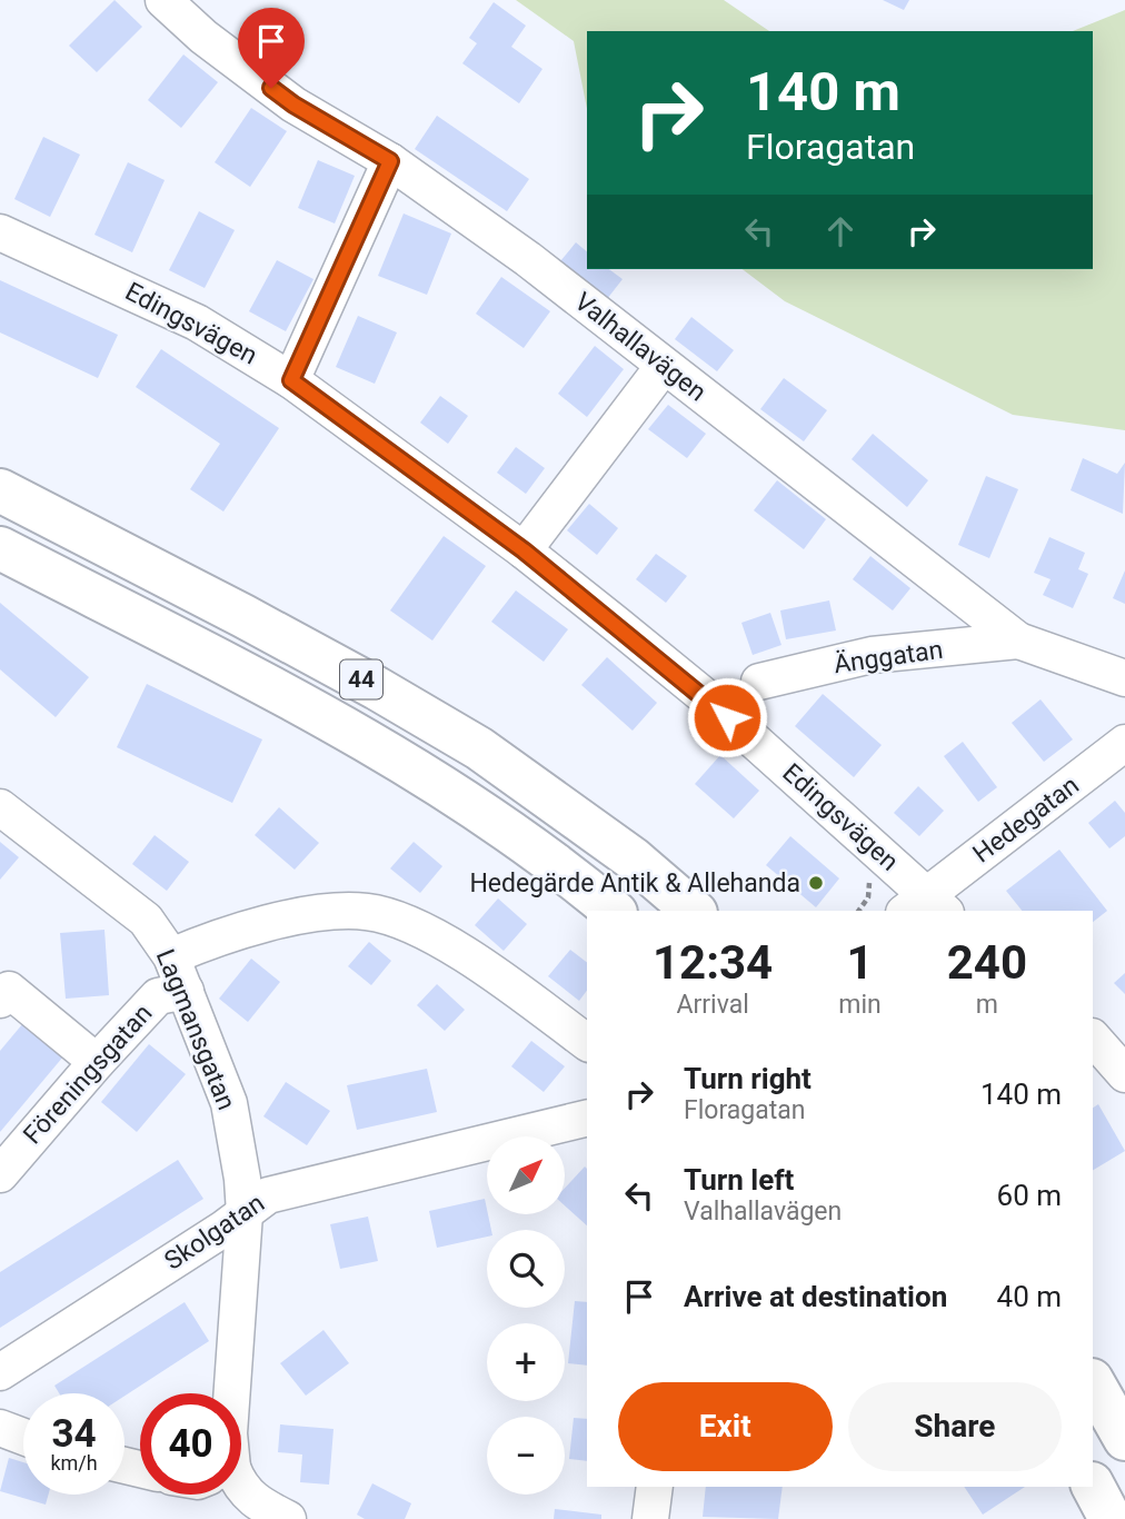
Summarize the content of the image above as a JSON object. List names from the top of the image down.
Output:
{
  "streets": {
    "highway": ["44"],
    "street": [
      "Edingsvägen",
      "Valhallavägen",
      "Änggatan",
      "Hedegatan",
      "Lagmansgatan",
      "Föreningsgatan",
      "Skolgatan"
    ]
  },
  "crossings": [
    ["Edingsvägen", "Hedegatan"],
    ["Valhallavägen", "Änggatan"],
    ["Lagmansgatan", "Föreningsgatan"],
    ["Lagmansgatan", "Skolgatan"]
  ],
  "places": ["Hedegärde Antik & Allehanda"],
  "north": "top right",
  "page": {
    "turn": ["140 m", "Floragatan"],
    "eta": [
      "12:34",
      "Arrival",
      "1",
      "min",
      "240",
      "m"
    ],
    "list": [
      {
        "name": "Turn right",
        "note": "Floragatan",
        "value": "140 m"
      },
      {
        "name": "Turn left",
        "note": "Valhallavägen",
        "value": "60 m"
      },
      {
        "name": "Arrive at destination",
        "value": "40 m"
      }
    ],
    "map_buttons": ["+", "−"],
    "buttons": ["Exit", "Share"],
    "speed": "34 km/h",
    "limit": "40"
  }
}
